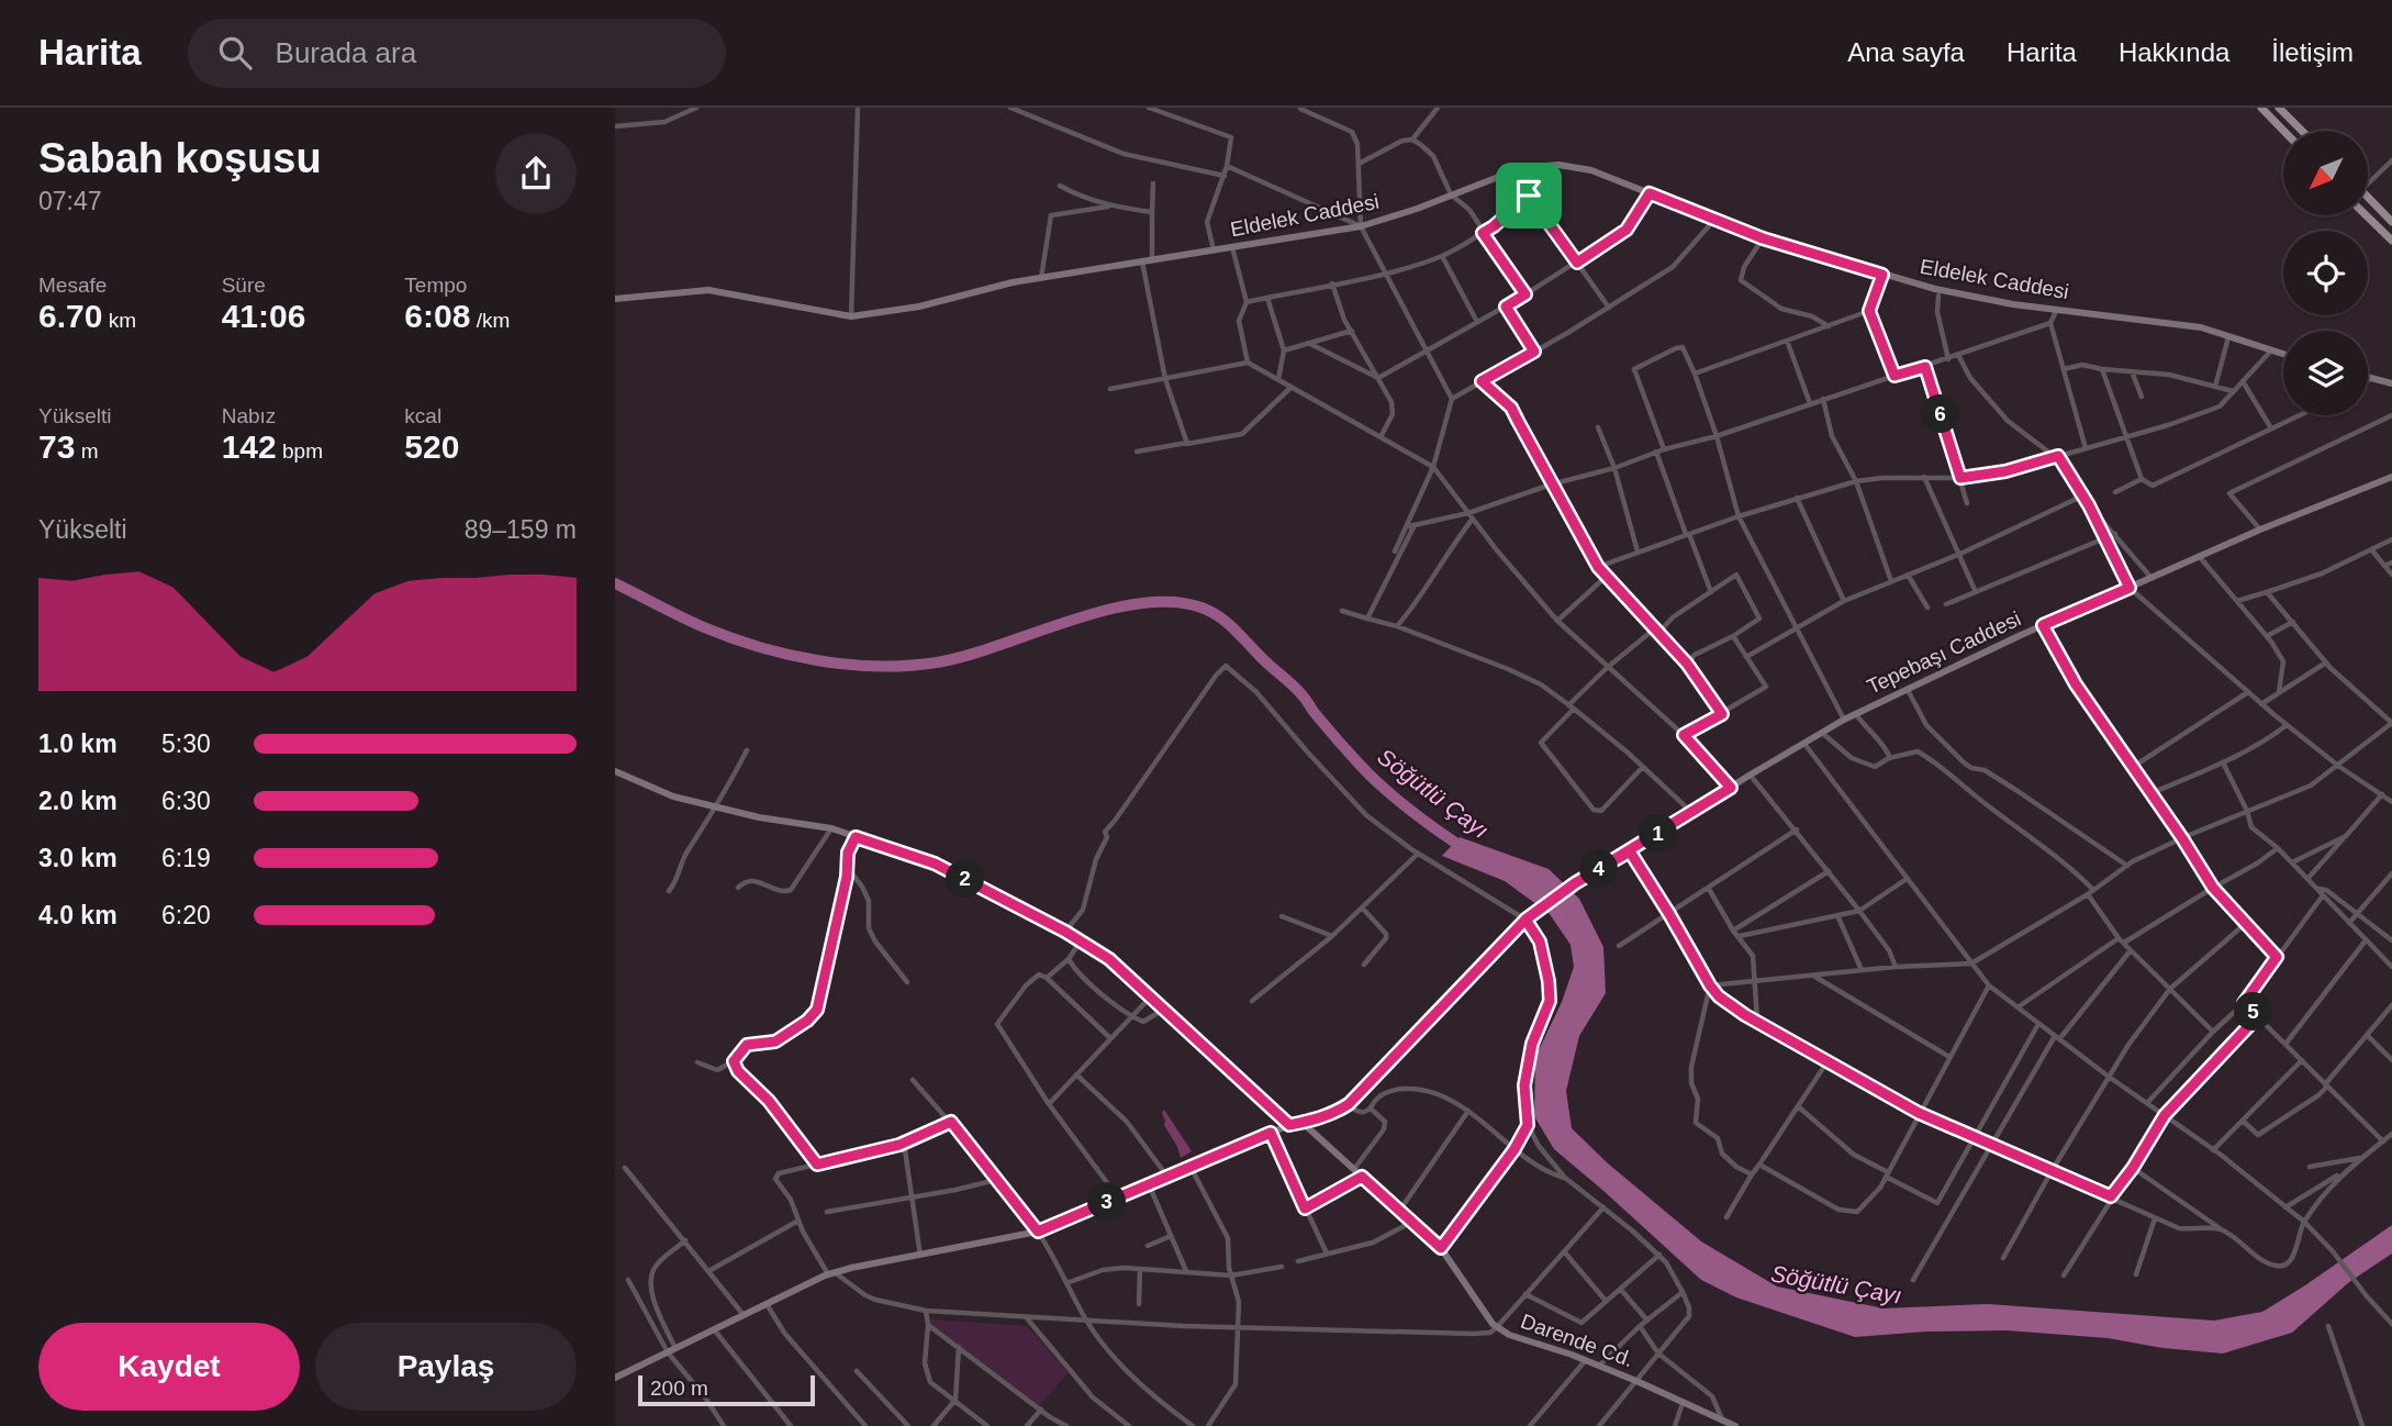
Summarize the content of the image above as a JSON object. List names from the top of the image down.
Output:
{
  "streets": {
    "street": ["Eldelek Caddesi", "Tepebaşı Caddesi", "Darende Cd."]
  },
  "water": ["Söğütlü Çayı"],
  "scale_bar": "200 m",
  "north": "bottom left",
  "page": {
    "header": "Harita",
    "search": "Burada ara",
    "nav": [
      "Ana sayfa",
      "Harita",
      "Hakkında",
      "İletişim"
    ],
    "heading": ["Sabah koşusu", "07:47"],
    "stats": [
      ["Mesafe", "6.70 km"],
      ["Süre", "41:06"],
      ["Tempo", "6:08 /km"],
      ["Yükselti", "73 m"],
      ["Nabız", "142 bpm"],
      ["kcal", "520"]
    ],
    "pins": [
      "6",
      "1",
      "4",
      "2",
      "5",
      "3"
    ],
    "chart": ["Yükselti", "89–159 m"],
    "list": [
      {
        "name": "1.0 km",
        "note": "5:30"
      },
      {
        "name": "2.0 km",
        "note": "6:30"
      },
      {
        "name": "3.0 km",
        "note": "6:19"
      },
      {
        "name": "4.0 km",
        "note": "6:20"
      }
    ],
    "buttons": ["Kaydet", "Paylaş"],
    "scale": "200 m"
  }
}
